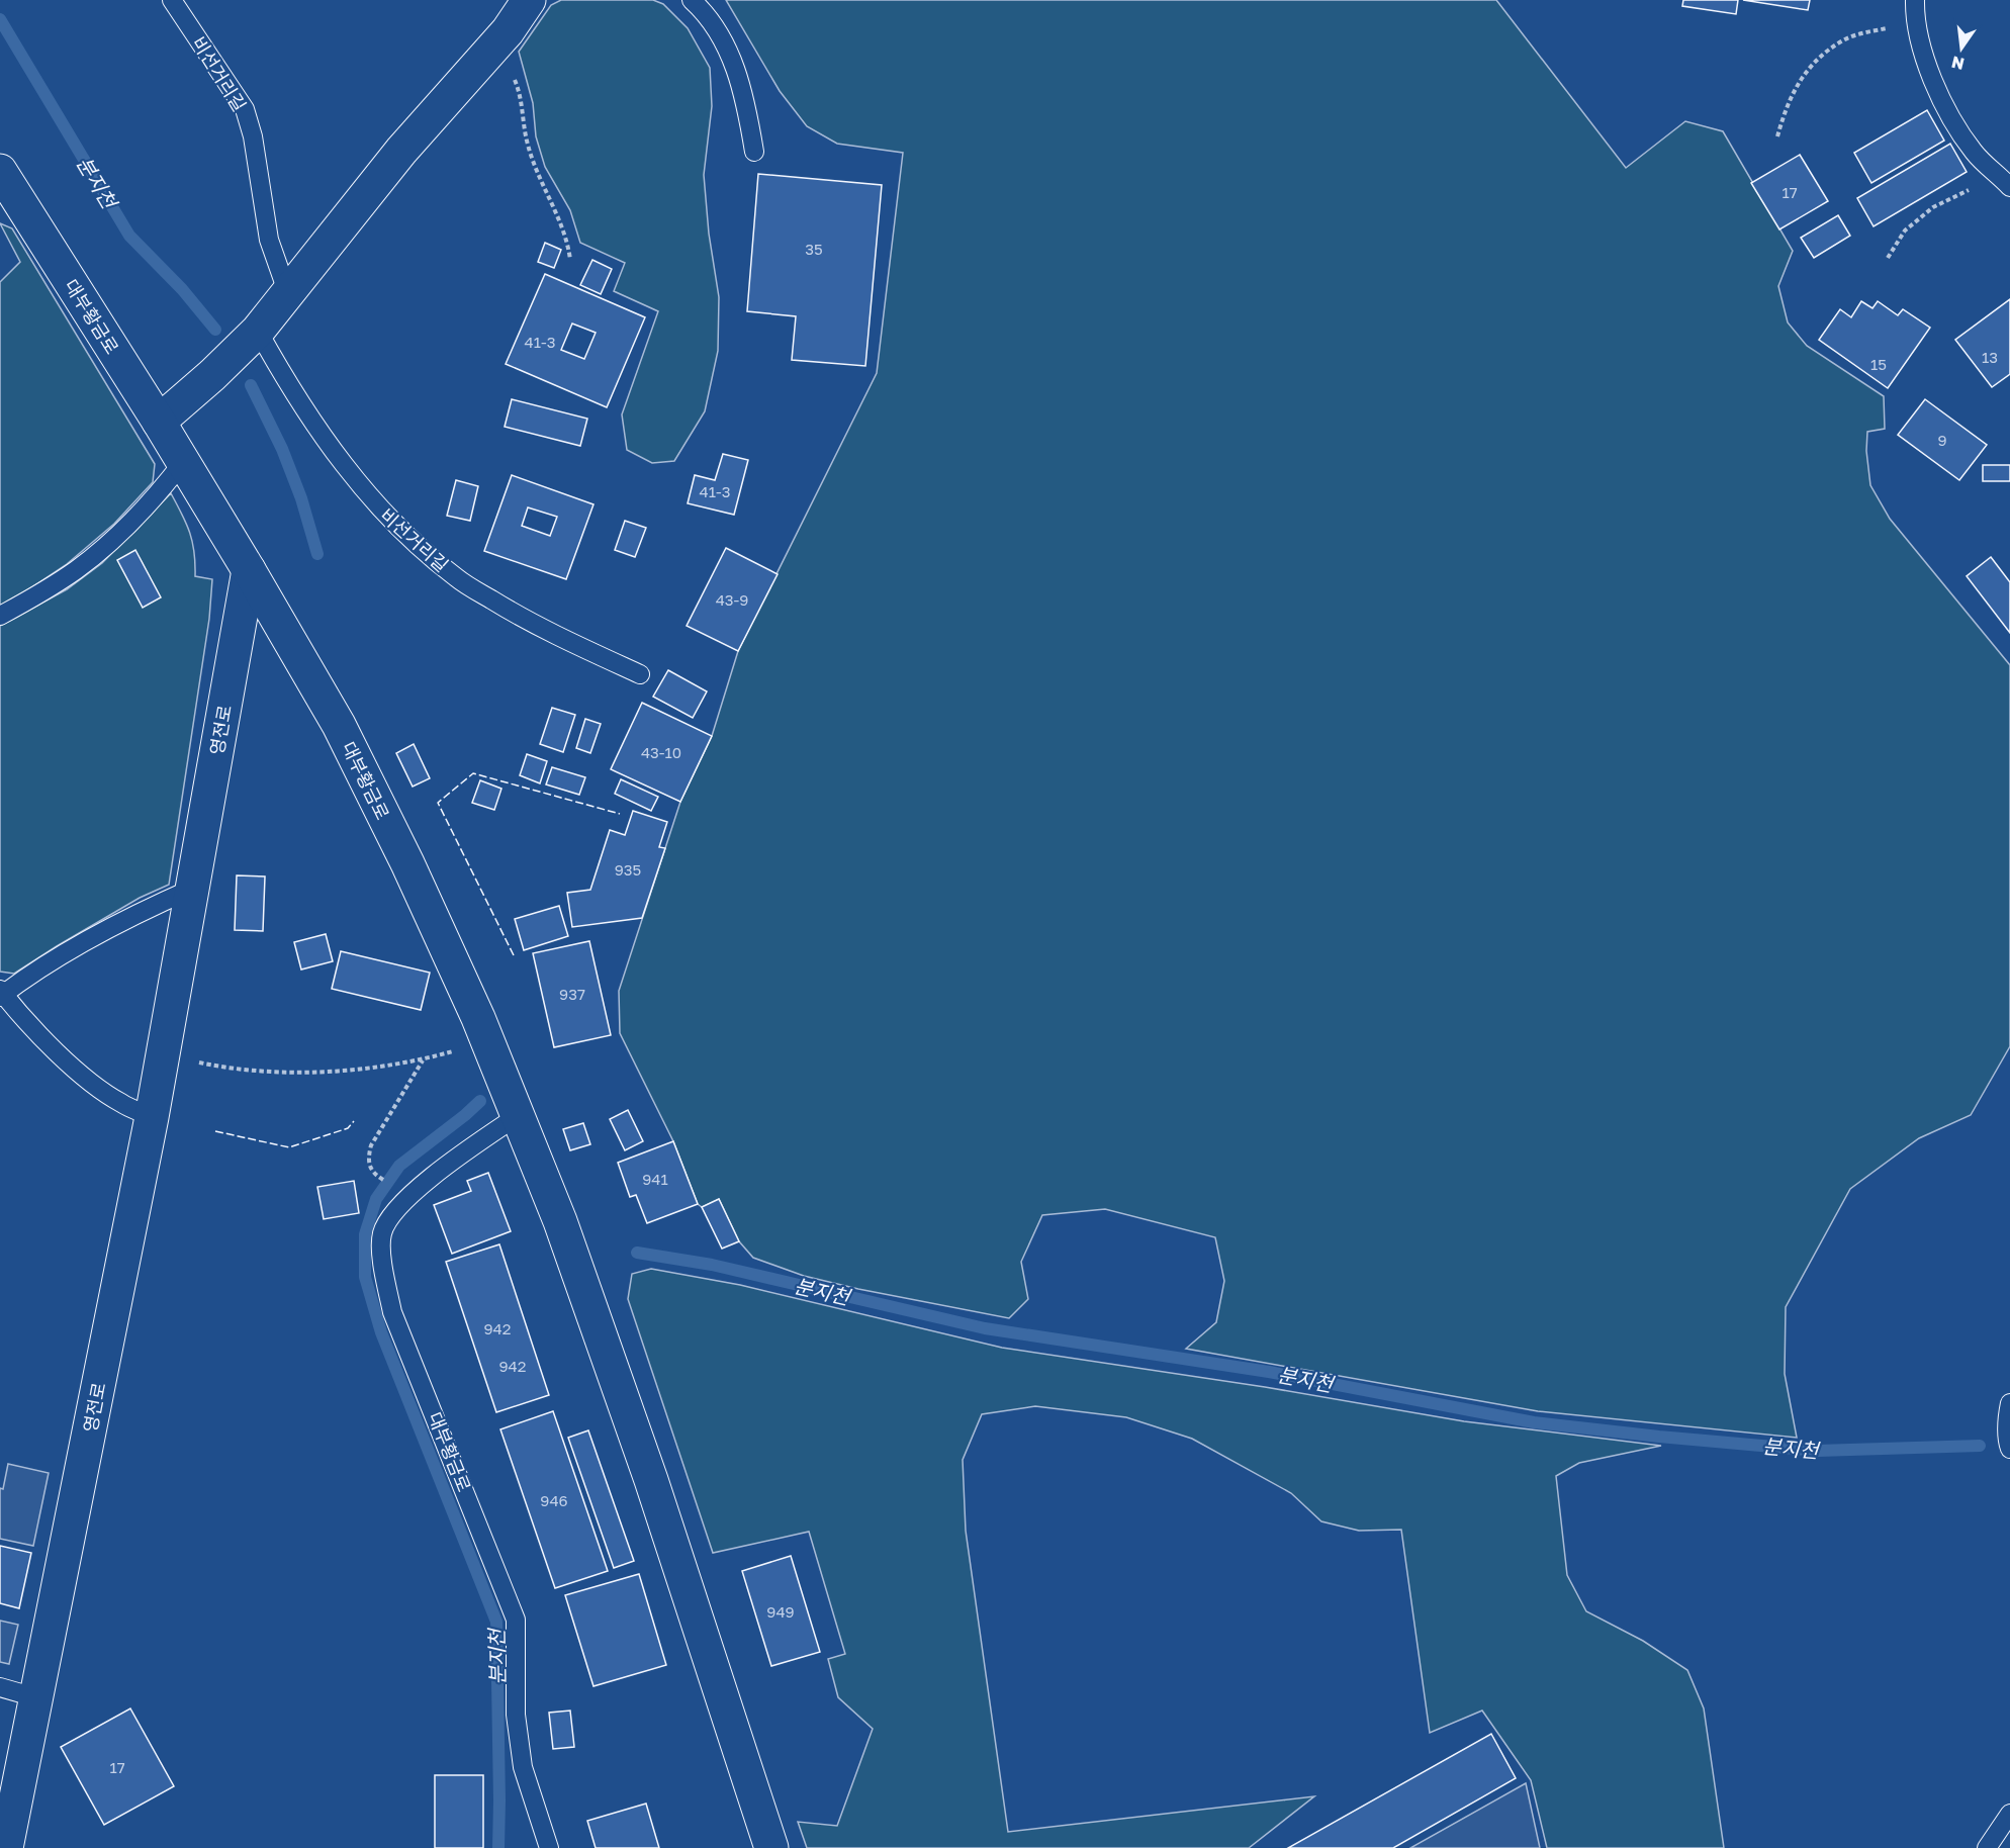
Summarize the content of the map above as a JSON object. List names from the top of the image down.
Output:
{
  "streets": {
    "street": ["대부황금로", "영전로"],
    "lane": ["비선거리길"]
  },
  "crossings": [
    ["대부황금로", "영전로"]
  ],
  "water": ["분지천"],
  "house_numbers": [
    "17",
    "35",
    "41-3",
    "13",
    "15",
    "9",
    "41-3",
    "43-9",
    "43-10",
    "935",
    "937",
    "941",
    "942",
    "942",
    "946",
    "949",
    "17"
  ],
  "north": "bottom"
}
